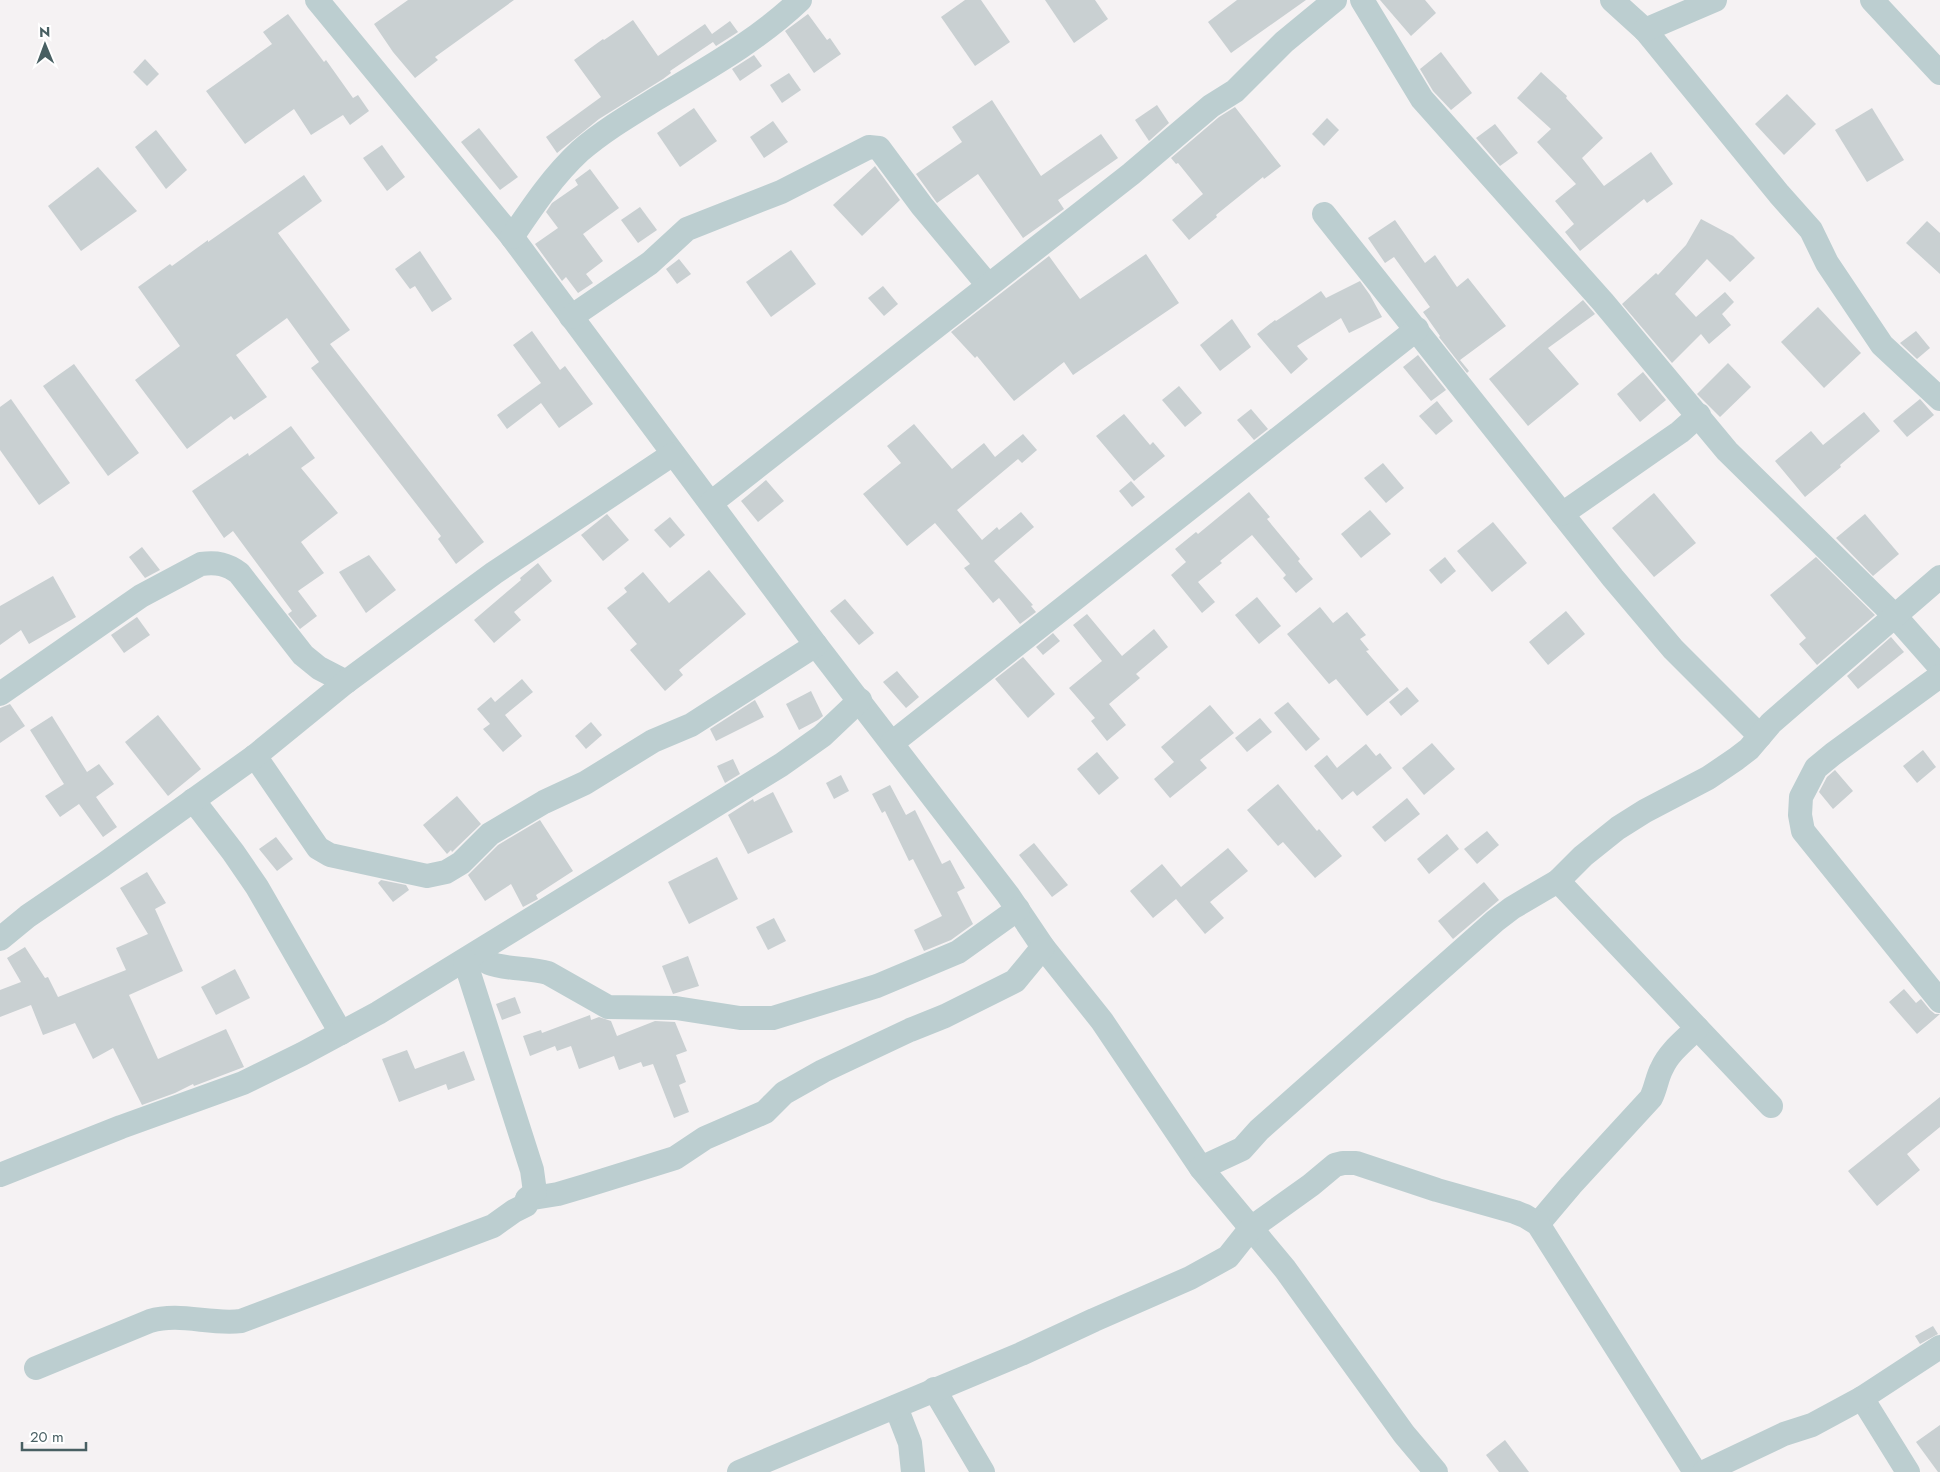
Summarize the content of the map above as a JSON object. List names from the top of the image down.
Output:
{
  "scale_bar": "20 m",
  "north": "top"
}
